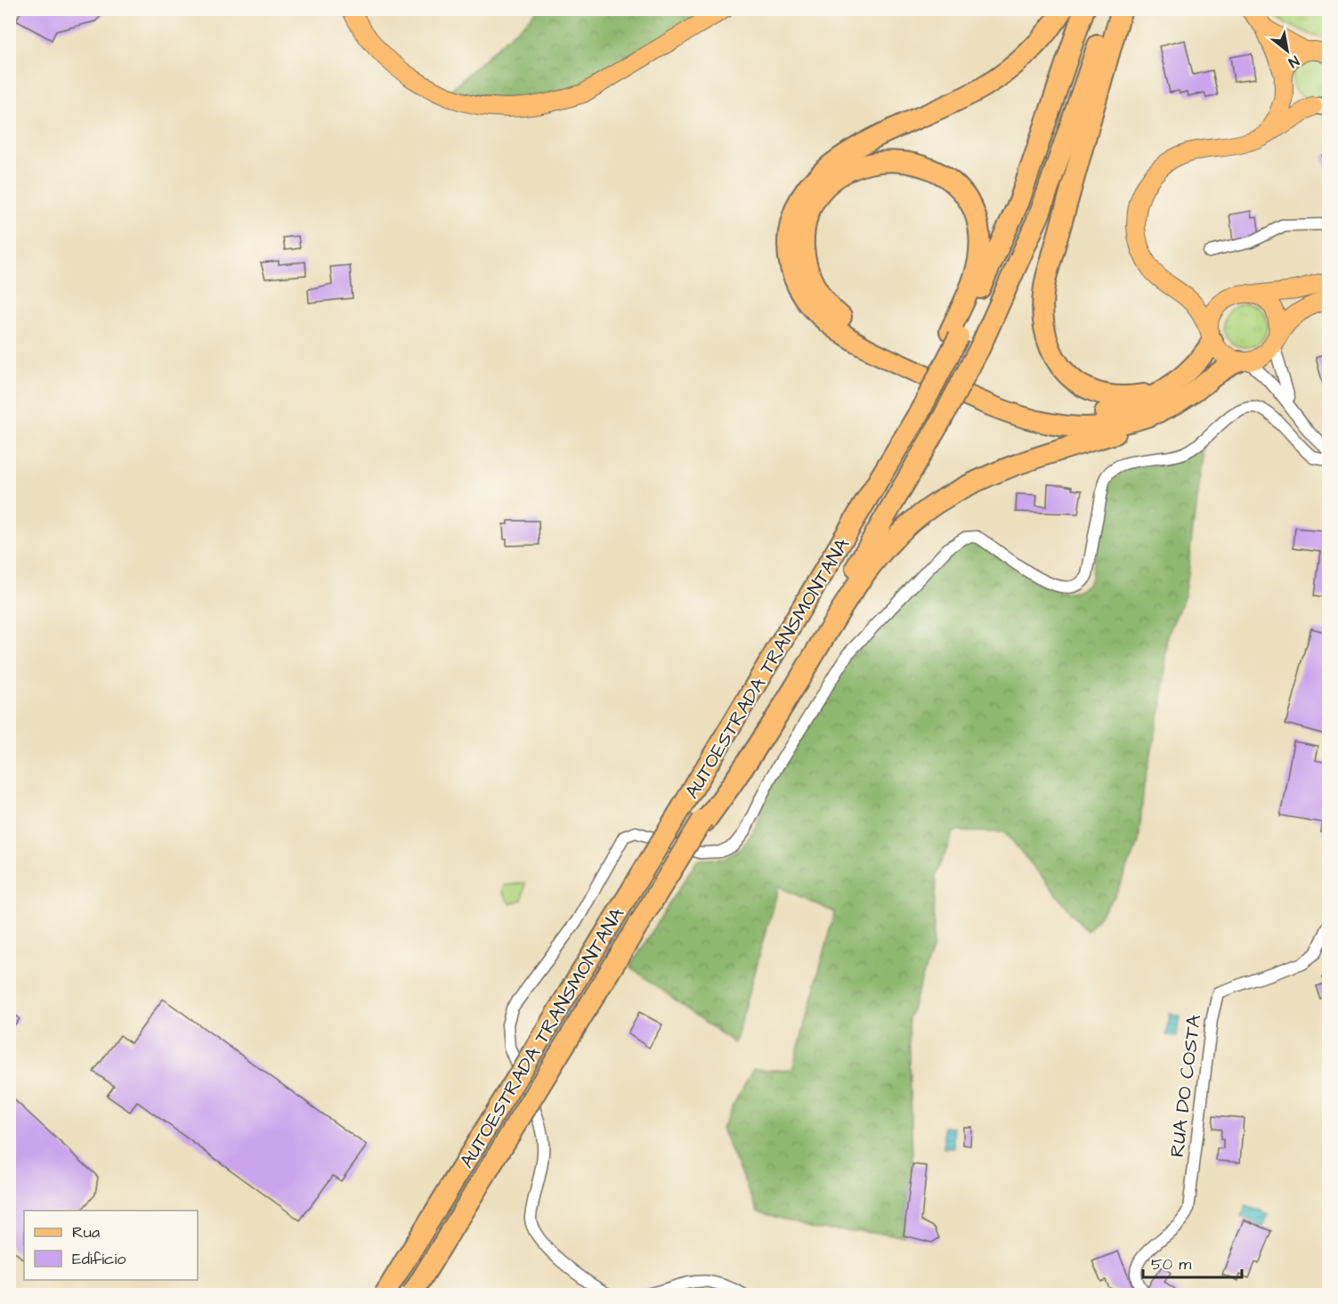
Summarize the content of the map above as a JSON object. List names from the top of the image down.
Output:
{
  "streets": {
    "highway": ["AUTOESTRADA TRANSMONTANA"],
    "street": ["RUA DO COSTA"]
  },
  "legend": ["Rua", "Edifício"],
  "scale_bar": "50 m",
  "north": "bottom right"
}
